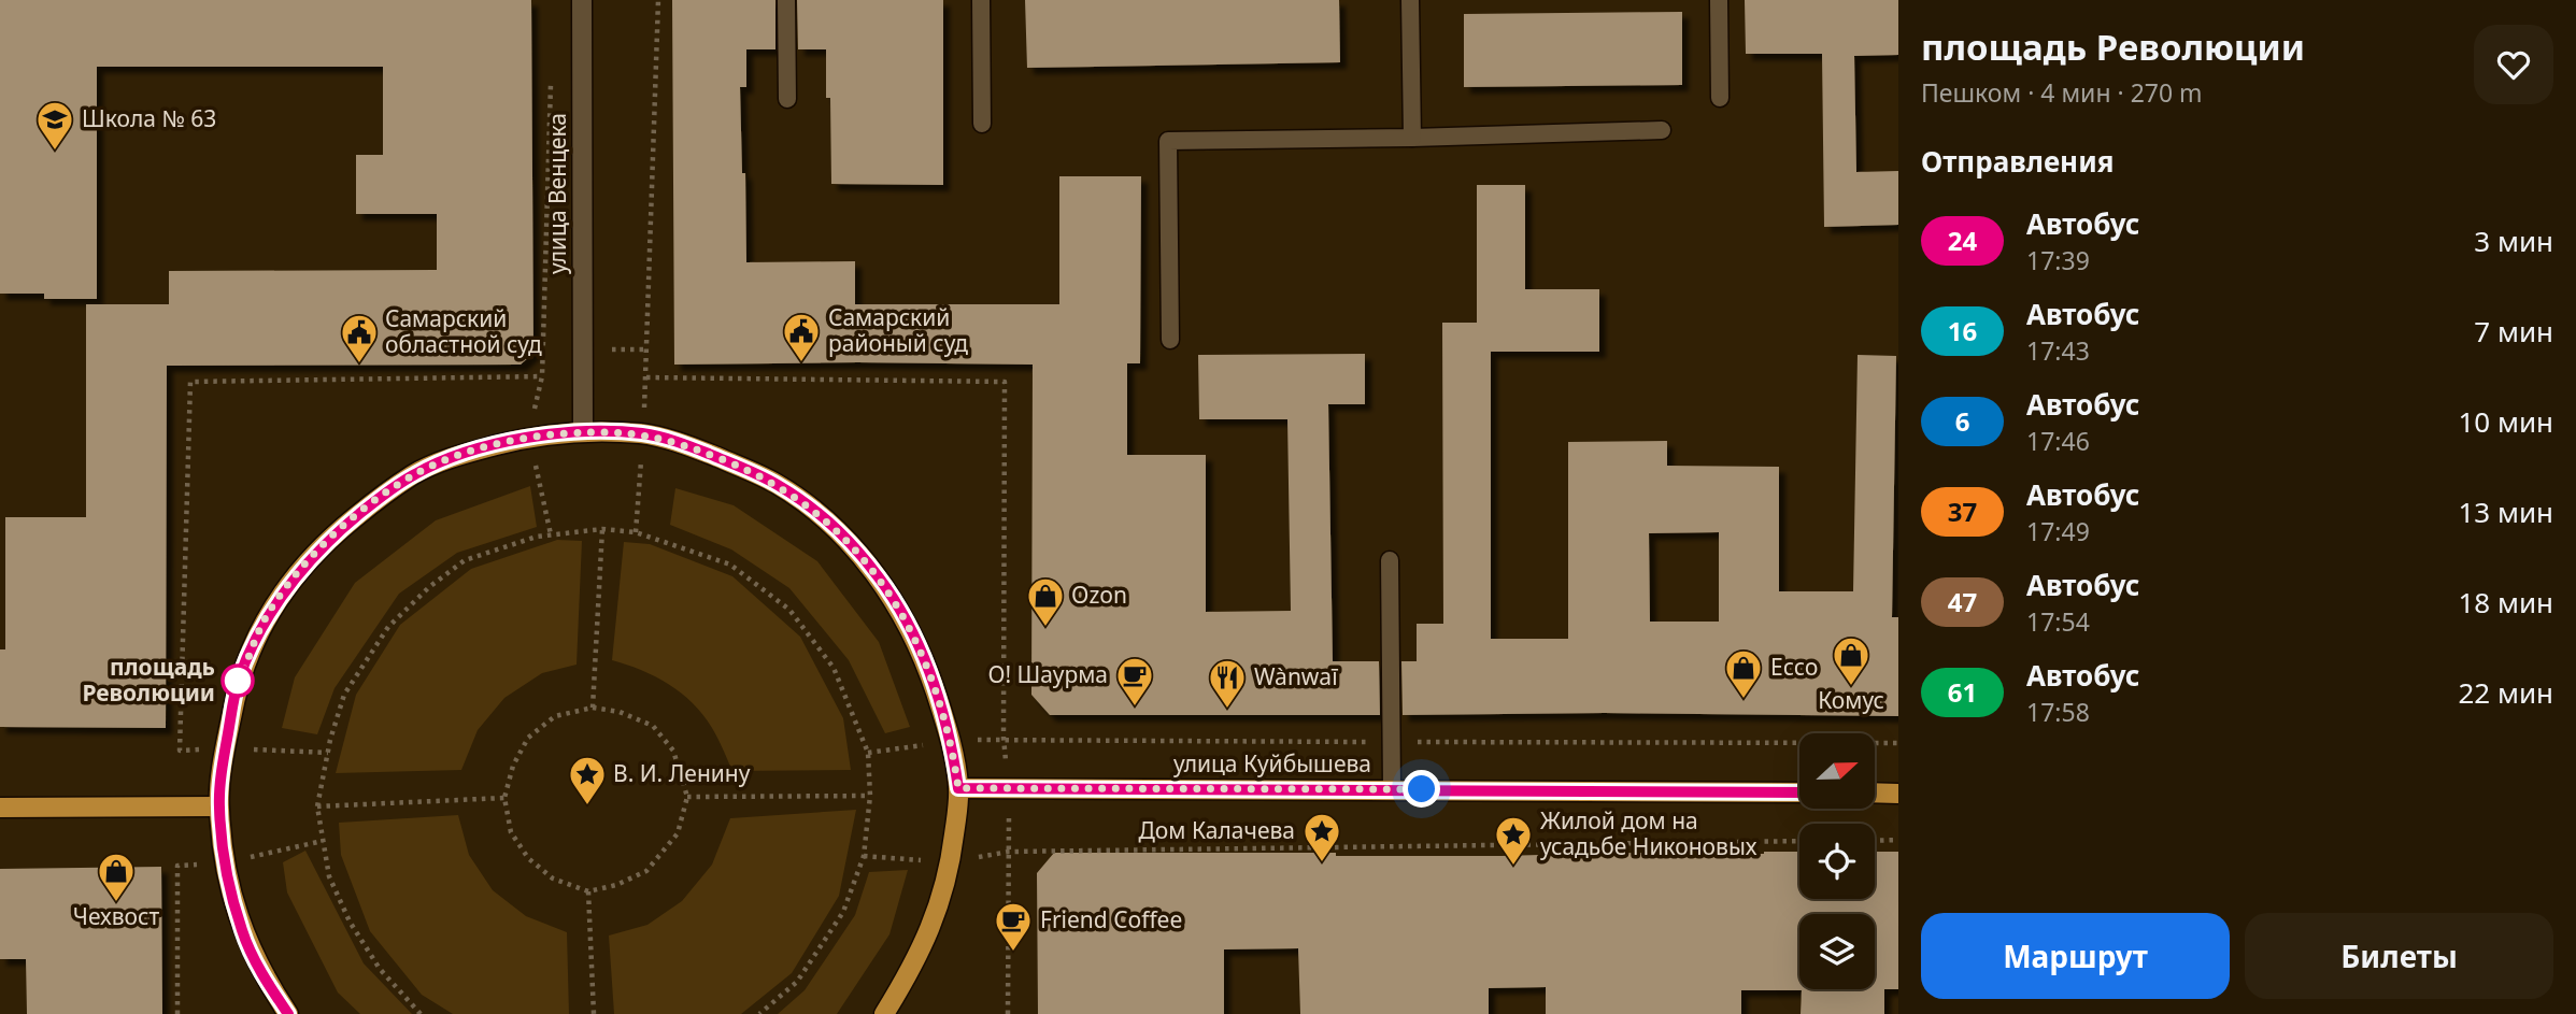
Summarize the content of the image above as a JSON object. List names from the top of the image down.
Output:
{
  "streets": {
    "main road": ["улица Куйбышева"],
    "street": ["улица Венцека"]
  },
  "places": {
    "school or university": ["Школа № 63"],
    "public building": ["Самарский районый суд", "Самарский областной суд"],
    "shop": [
      "Ozon",
      "Комус",
      "Ecco",
      "Чехвост"
    ],
    "other": ["площадь Революции"],
    "cafe": ["О! Шаурма", "Friend Coffee"],
    "restaurant": ["Wànwaī"],
    "place": ["В. И. Ленину", "Дом Калачева", "Жилой дом на усадьбе Никоновых"]
  },
  "lines": ["bus line 24"],
  "north": "right",
  "page": {
    "heading": [
      ["площадь Революции", "Пешком · 4 мин · 270 m"],
      "Отправления"
    ],
    "list": [
      {
        "mark": "24",
        "name": "Автобус",
        "note": "17:39",
        "value": "3 мин"
      },
      {
        "mark": "16",
        "name": "Автобус",
        "note": "17:43",
        "value": "7 мин"
      },
      {
        "mark": "6",
        "name": "Автобус",
        "note": "17:46",
        "value": "10 мин"
      },
      {
        "mark": "37",
        "name": "Автобус",
        "note": "17:49",
        "value": "13 мин"
      },
      {
        "mark": "47",
        "name": "Автобус",
        "note": "17:54",
        "value": "18 мин"
      },
      {
        "mark": "61",
        "name": "Автобус",
        "note": "17:58",
        "value": "22 мин"
      }
    ],
    "buttons": ["Маршрут", "Билеты"]
  }
}
